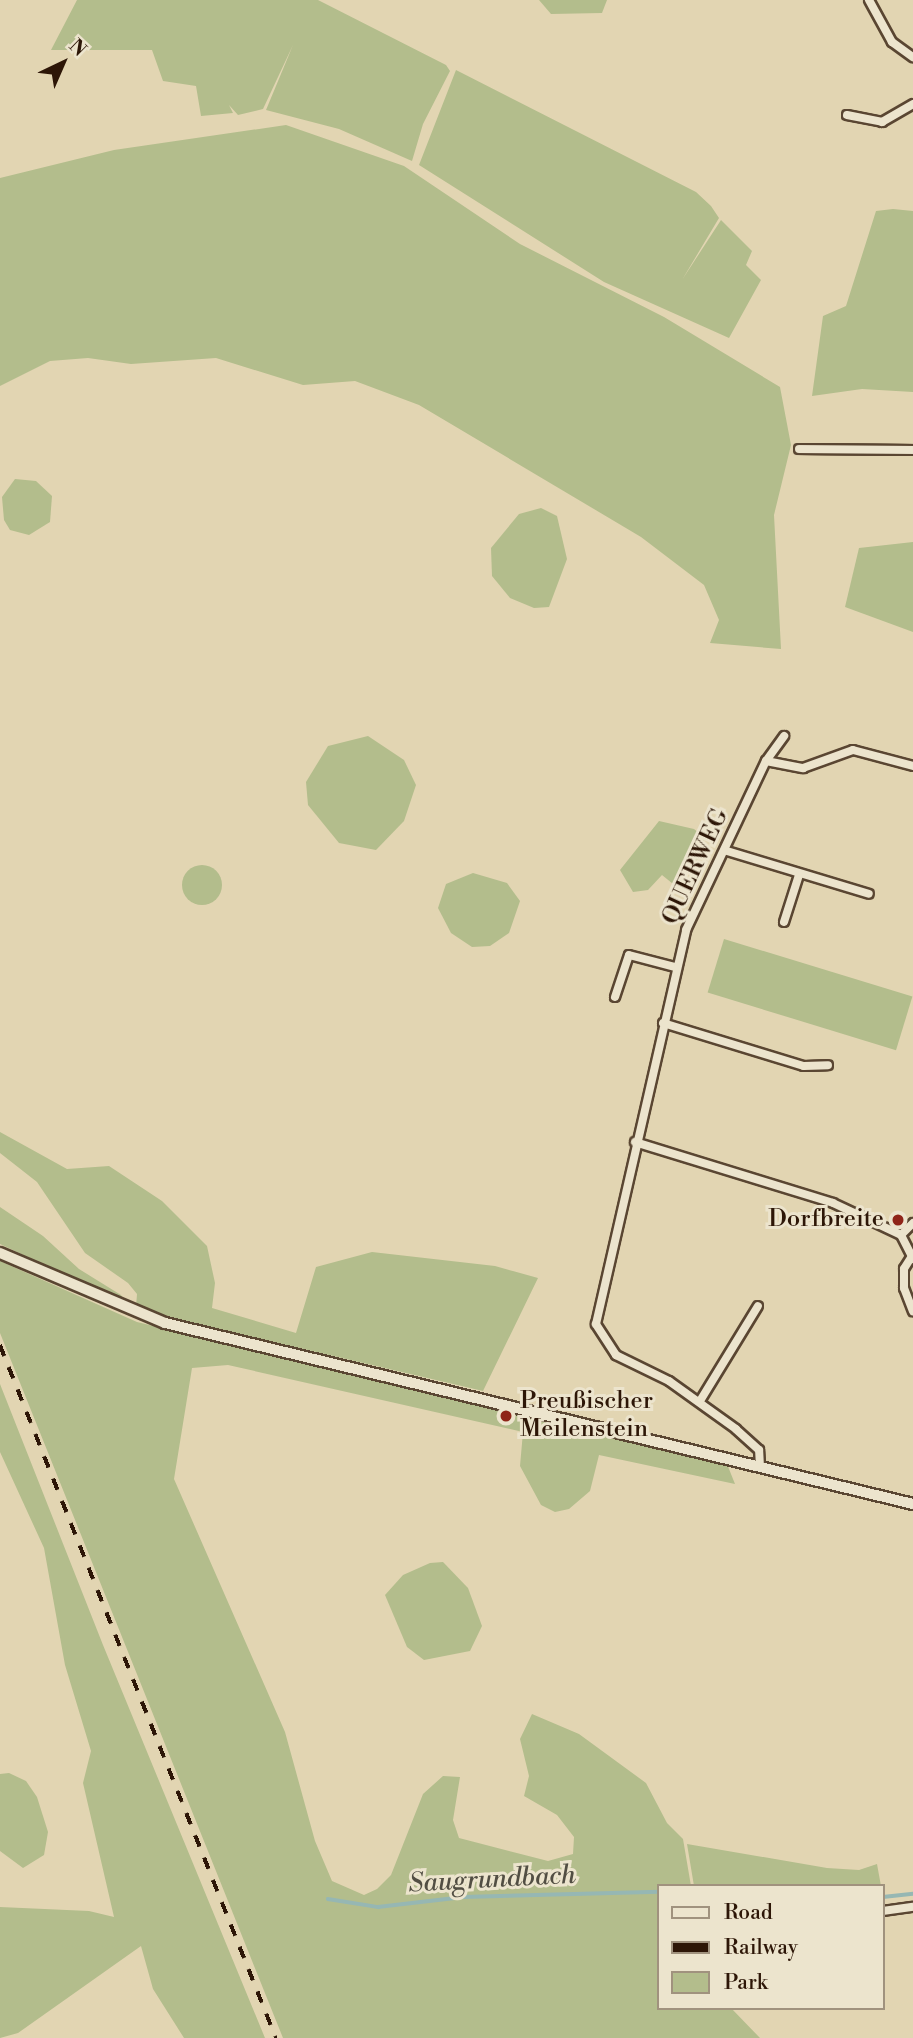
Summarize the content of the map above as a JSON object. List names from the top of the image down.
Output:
{
  "streets": {
    "street": ["QUERWEG"]
  },
  "water": ["Saugrundbach"],
  "places": ["Dorfbreite", "Preußischer Meilenstein"],
  "legend": ["Road", "Railway", "Park"],
  "north": "top right"
}
